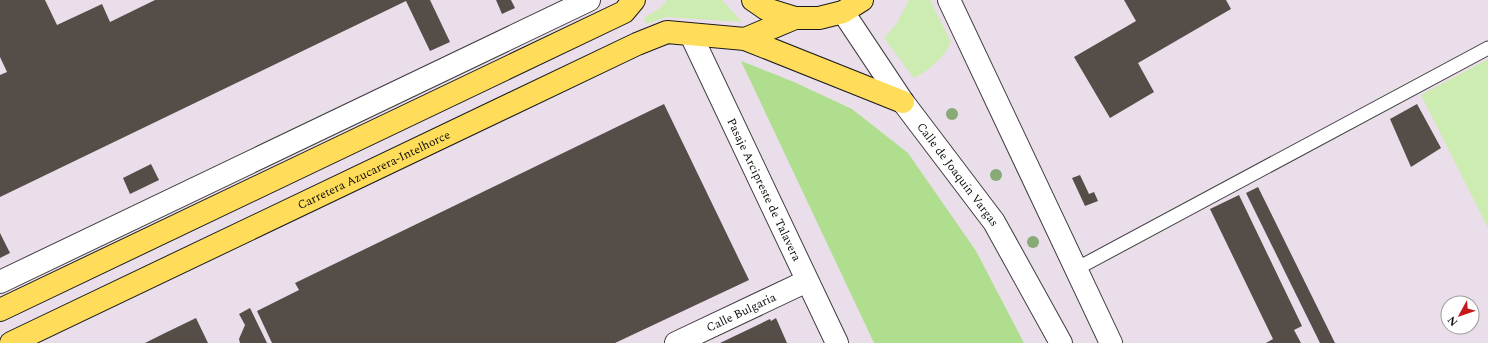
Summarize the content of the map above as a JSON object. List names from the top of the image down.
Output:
{
  "streets": {
    "main road": ["Carretera Azucarera-Intelhorce"],
    "street": ["Calle de Joaquín Vargas", "Pasaje Arcipreste de Talavera", "Calle Bulgaria"]
  },
  "crossings": [
    ["Carretera Azucarera-Intelhorce", "Calle de Joaquín Vargas"],
    ["Carretera Azucarera-Intelhorce", "Pasaje Arcipreste de Talavera"],
    ["Pasaje Arcipreste de Talavera", "Calle Bulgaria"]
  ],
  "north": "bottom left"
}
